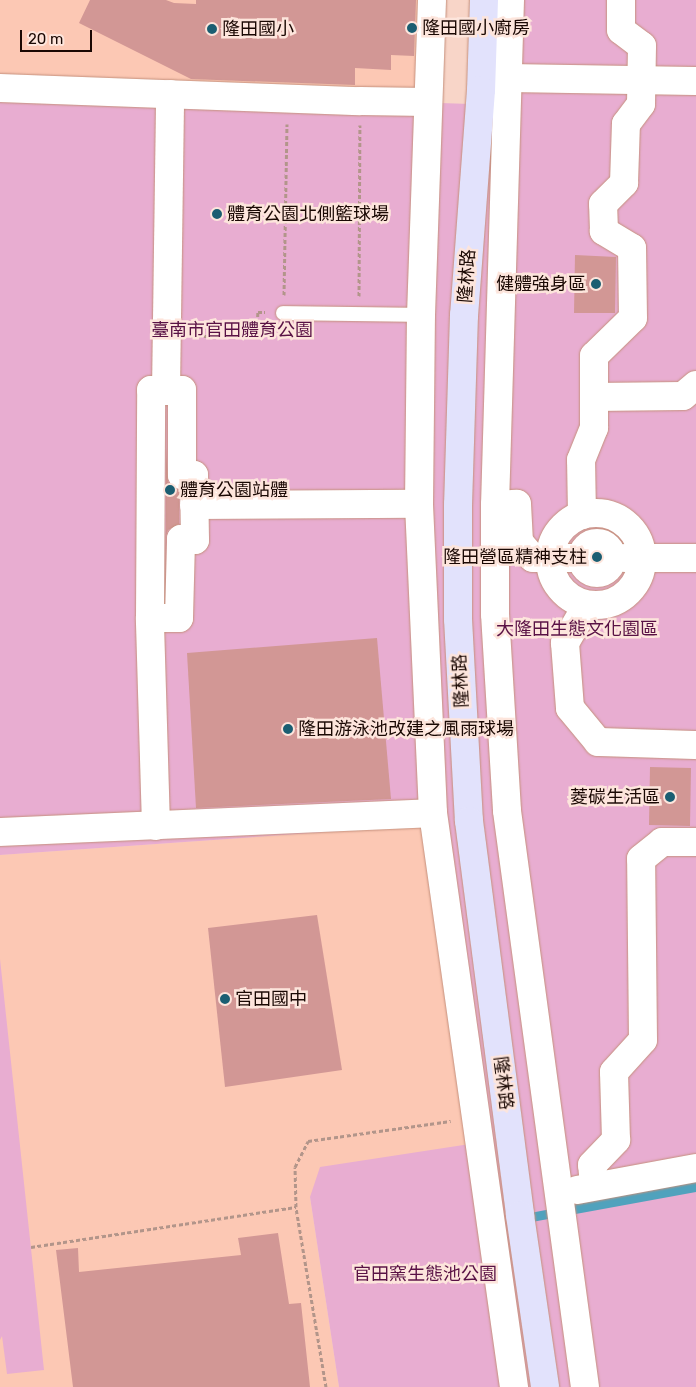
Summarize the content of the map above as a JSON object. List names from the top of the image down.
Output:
{
  "streets": {
    "street": ["隆林路"]
  },
  "parks": ["臺南市官田體育公園", "大隆田生態文化園區", "官田窯生態池公園"],
  "places": [
    "隆田國小廚房",
    "隆田國小",
    "體育公園北側籃球場",
    "健體強身區",
    "體育公園站體",
    "隆田營區精神支柱",
    "隆田游泳池改建之風雨球場",
    "菱碳生活區",
    "官田國中"
  ],
  "scale_bar": "20 m"
}
